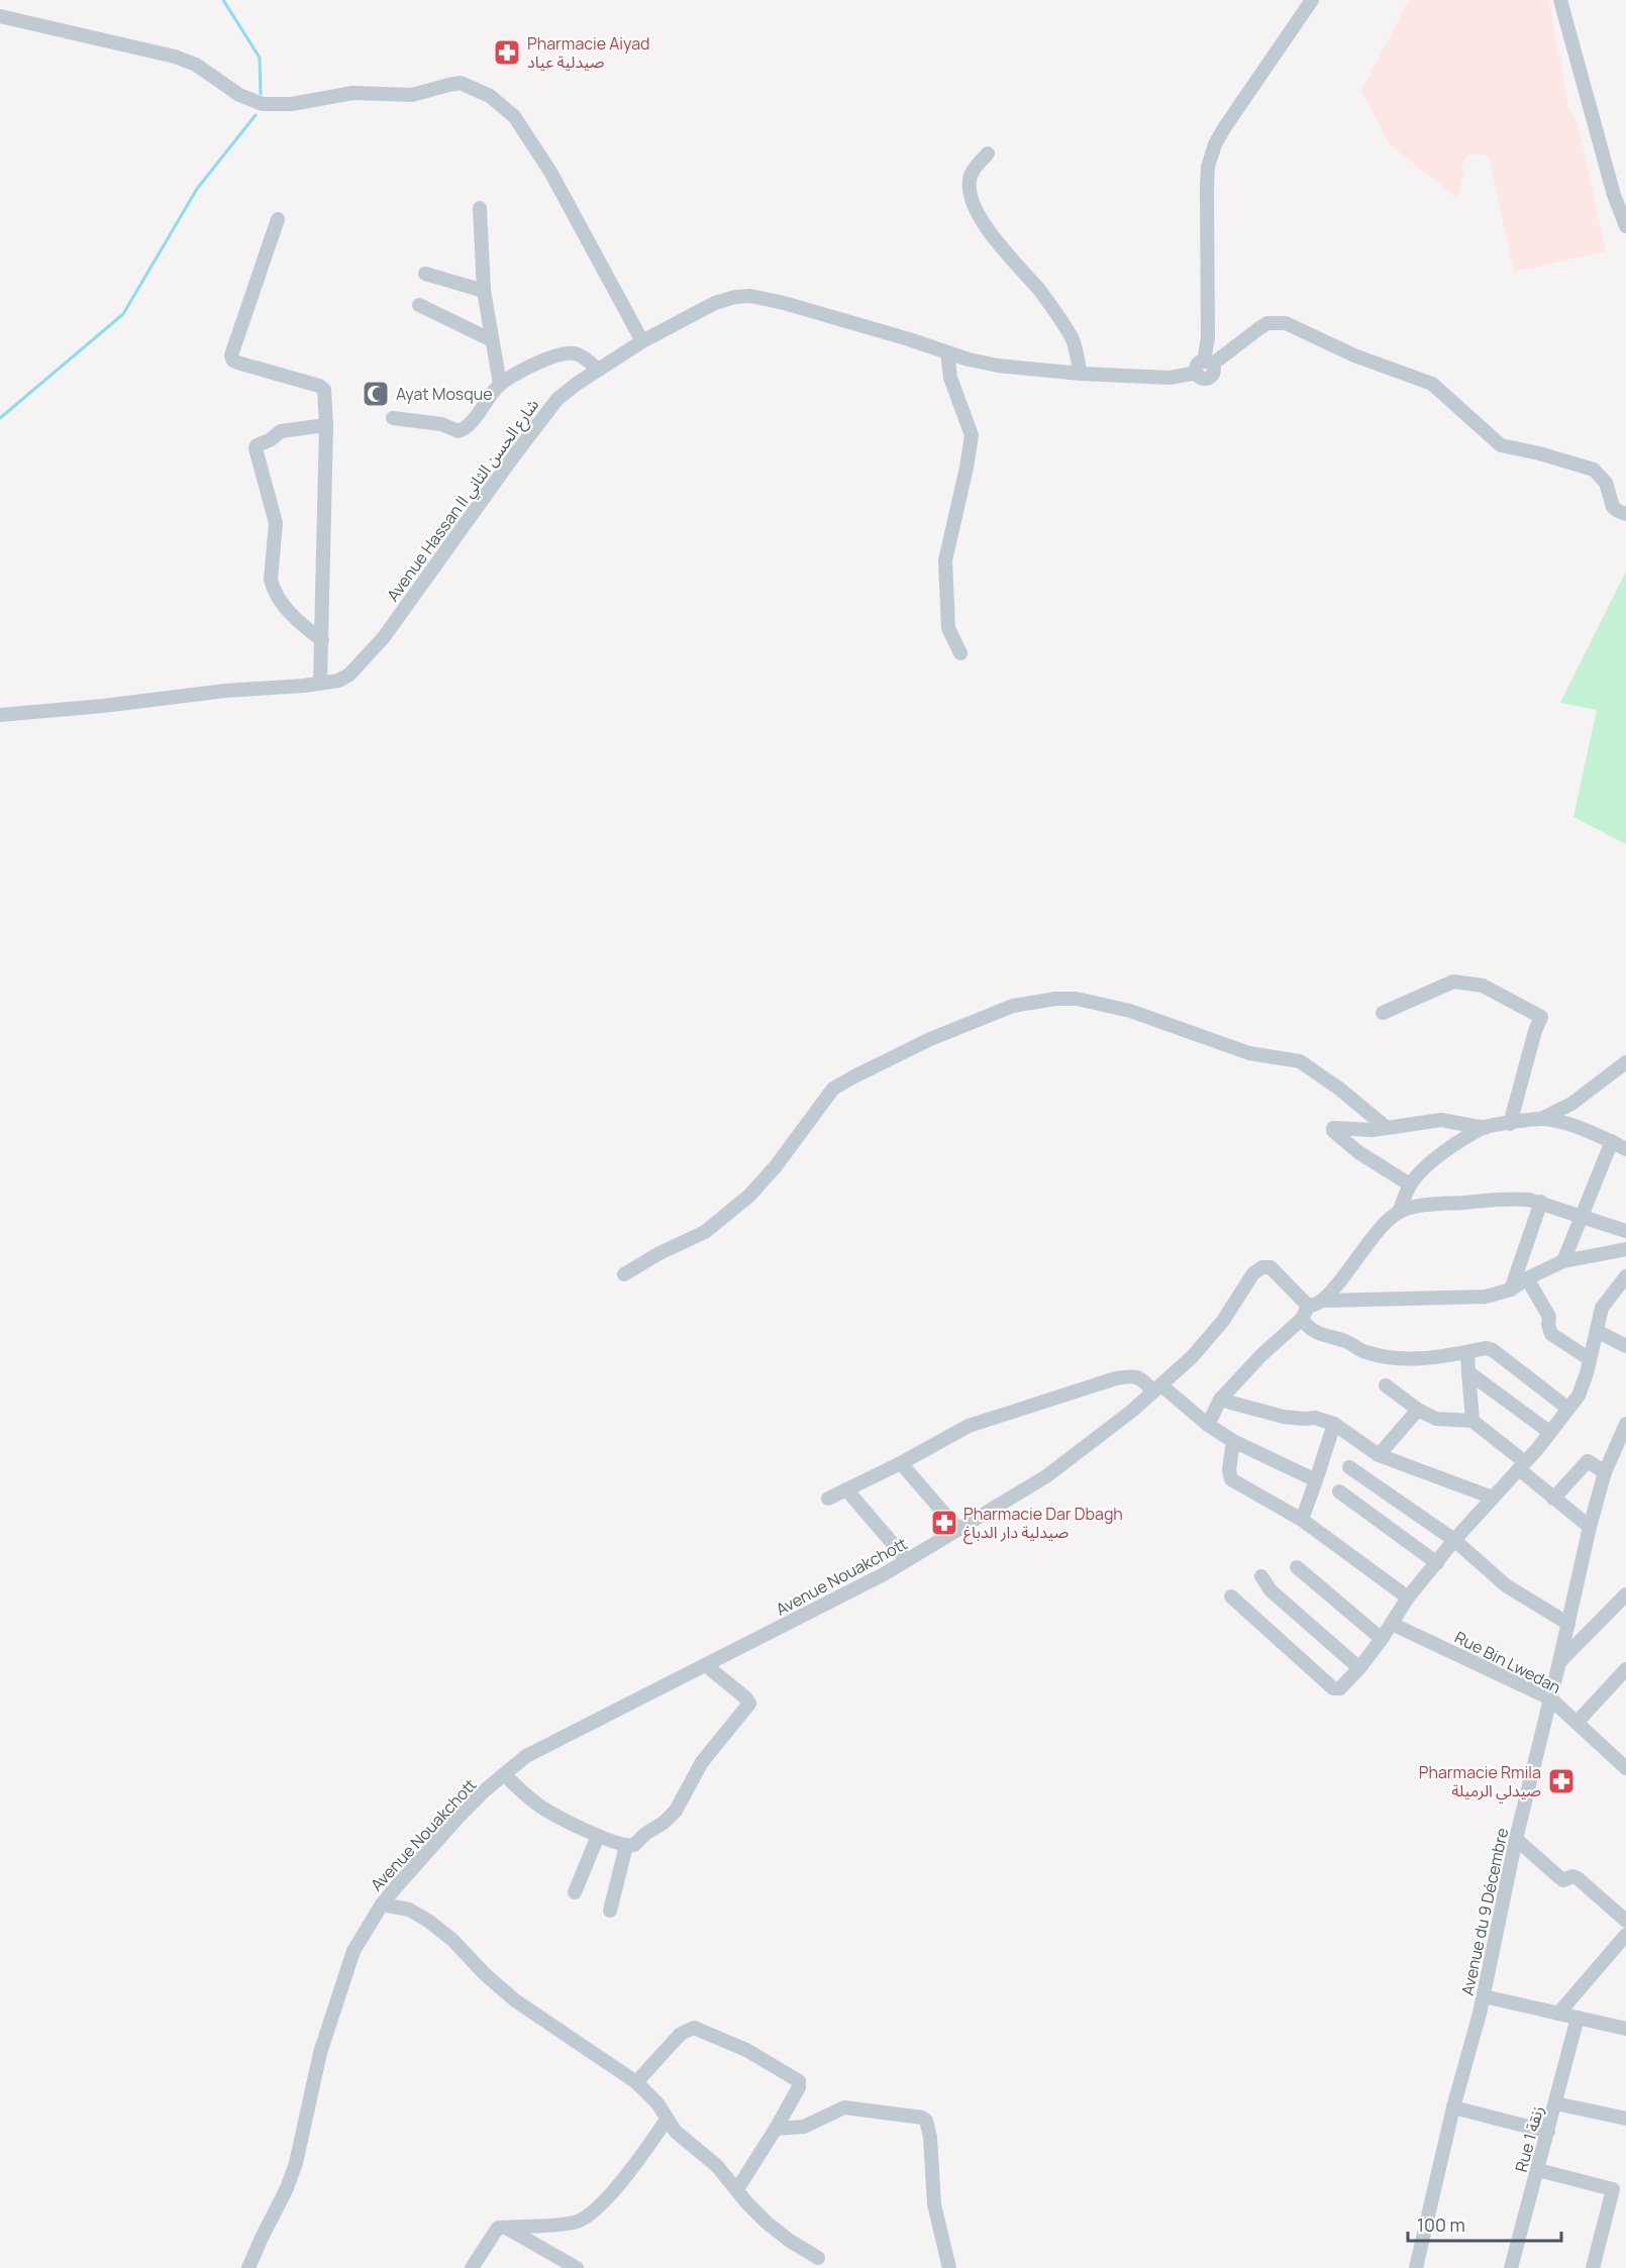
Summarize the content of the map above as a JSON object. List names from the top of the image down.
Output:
{
  "streets": {
    "street": [
      "Avenue Hassan II شارع الحسن الثاني",
      "Avenue Nouakchott",
      "Rue Bin Lwedan",
      "Avenue du 9 Décembre",
      "Rue 1 زنقة"
    ]
  },
  "crossings": [
    ["Rue Bin Lwedan", "Avenue du 9 Décembre"]
  ],
  "places": {
    "pharmacy": ["Pharmacie Aiyad صيدلية عياد", "Pharmacie Dar Dbagh صيدلية دار الدباغ", "Pharmacie Rmila صيدلي الرميلة"],
    "mosque": ["Ayat Mosque"]
  },
  "scale_bar": "100 m"
}
